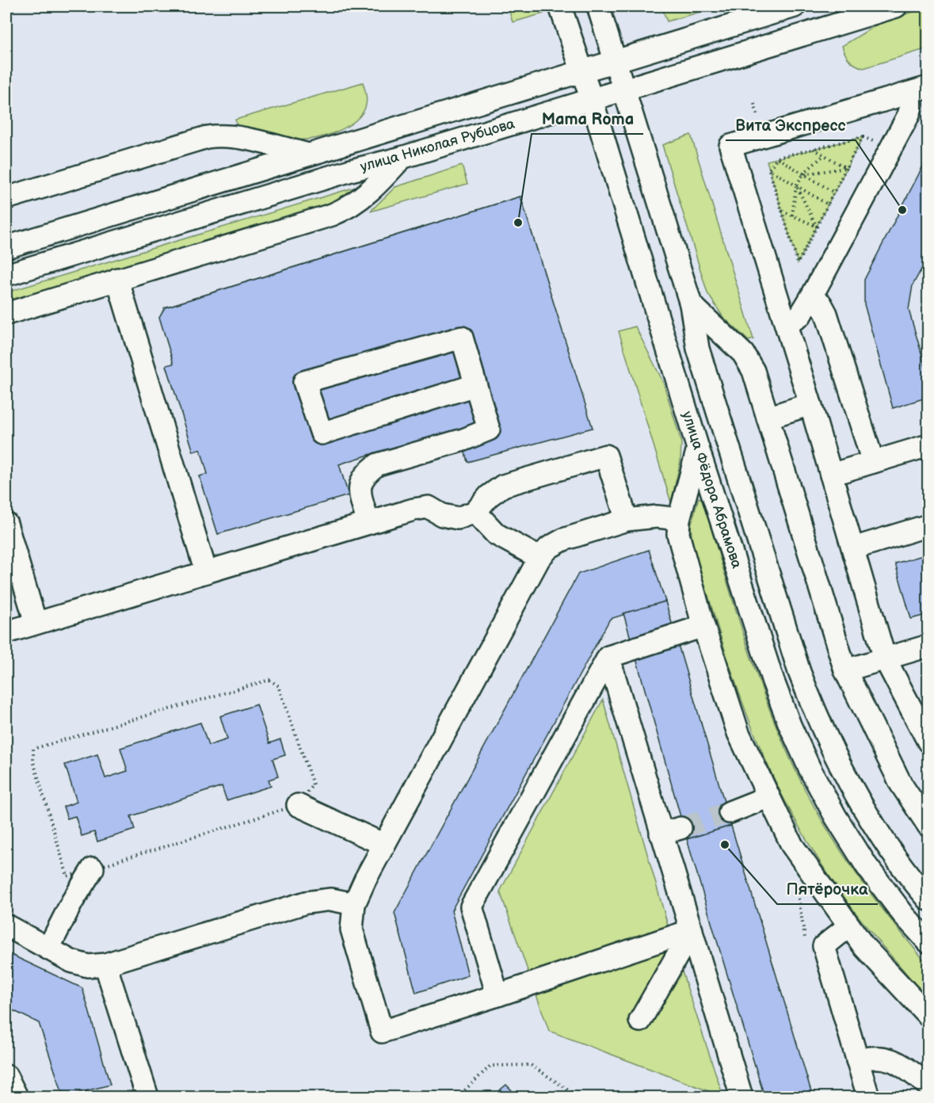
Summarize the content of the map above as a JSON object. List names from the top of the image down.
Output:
{
  "streets": {
    "street": ["улица Николая Рубцова", "улица Фёдора Абрамова"]
  },
  "crossings": [
    ["улица Николая Рубцова", "улица Фёдора Абрамова"]
  ],
  "places": ["Вита Экспресс", "Mama Roma", "Пятёрочка"]
}
